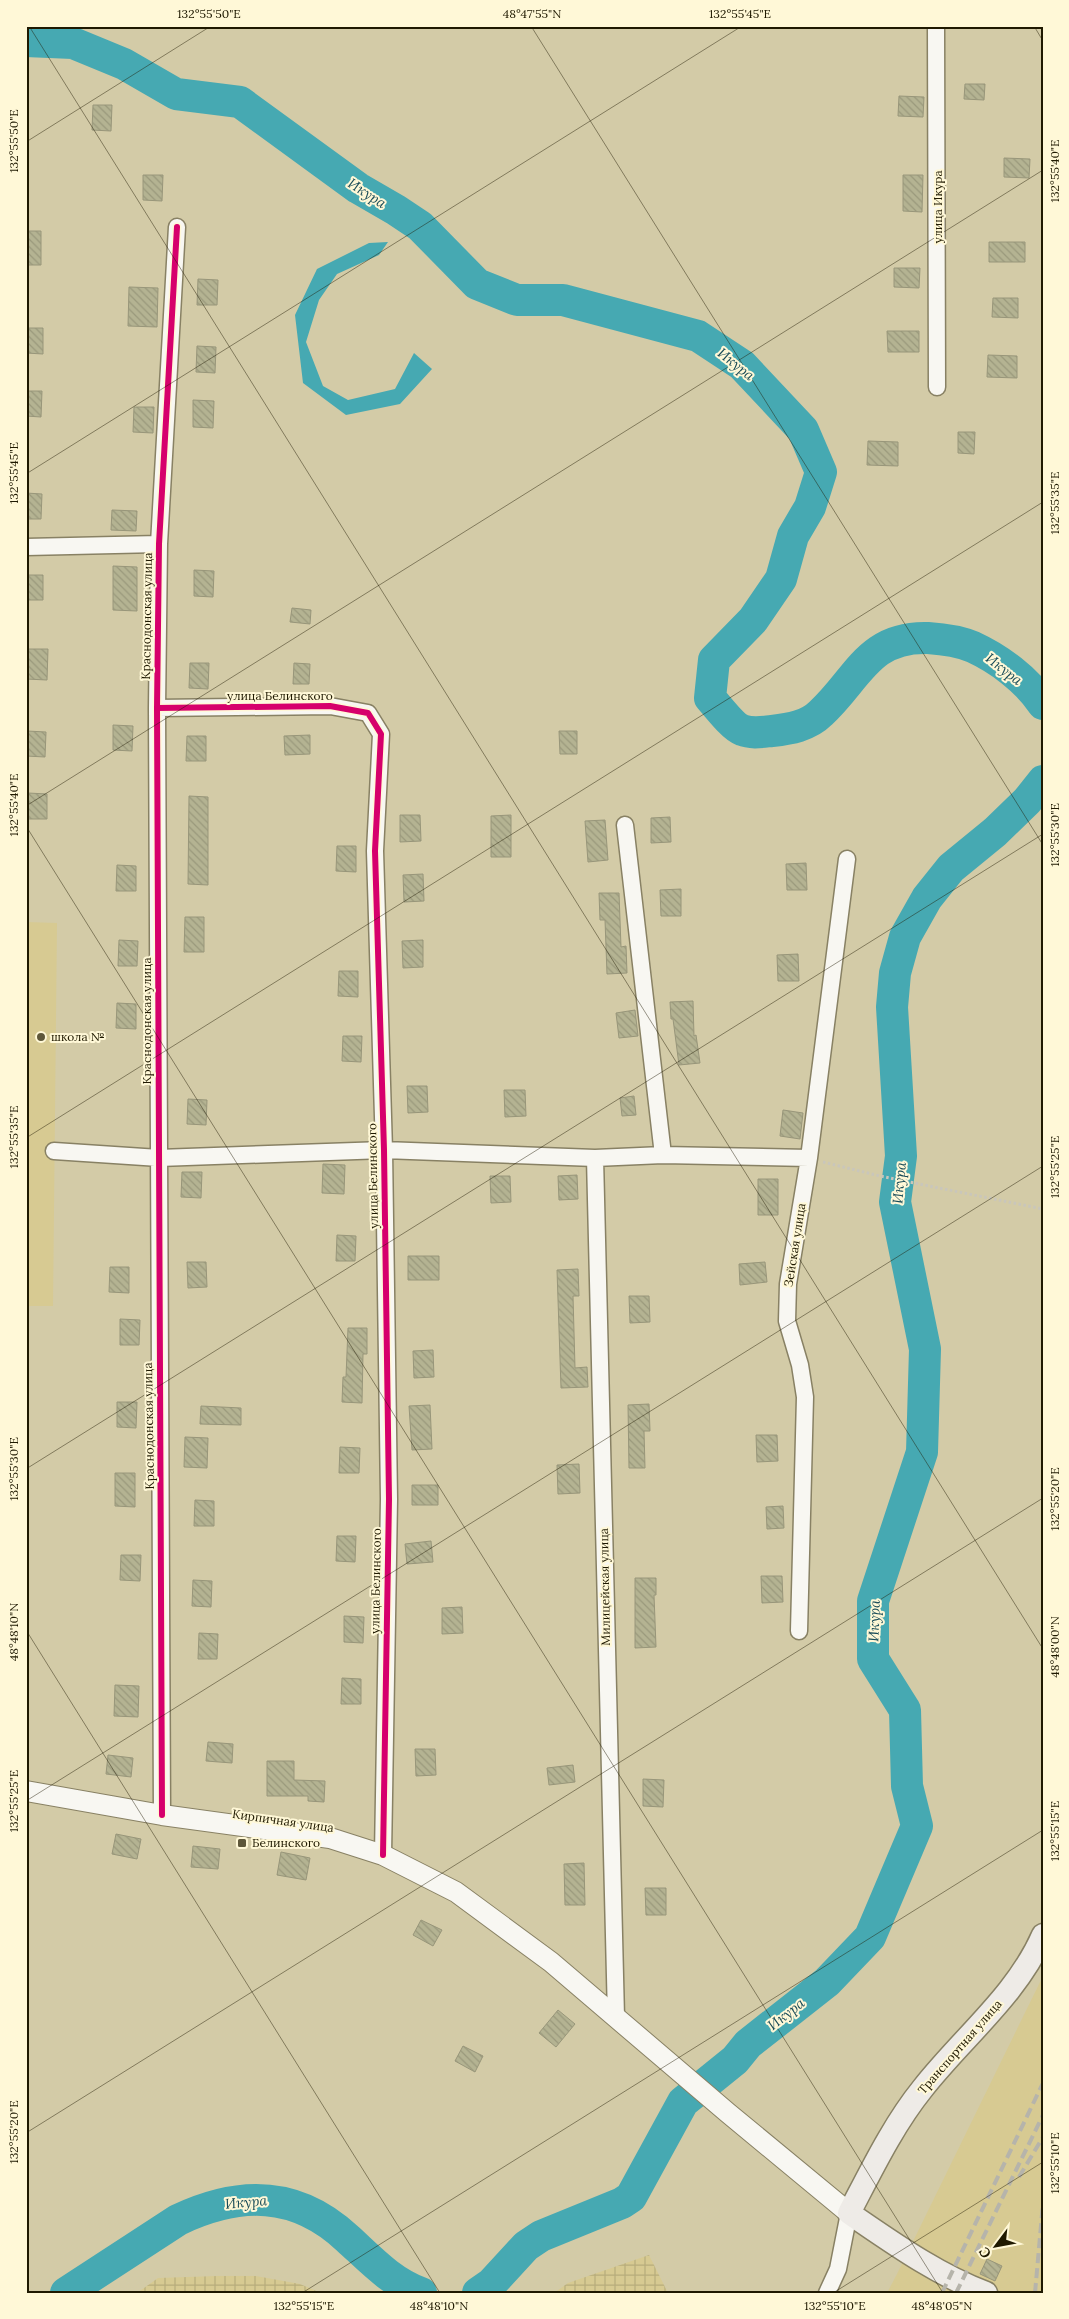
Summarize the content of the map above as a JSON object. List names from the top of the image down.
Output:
{
  "streets": {
    "main road": ["Транспортная улица"],
    "street": [
      "улица Икура",
      "Краснодонская улица",
      "улица Белинского",
      "Зейская улица",
      "Милицейская улица",
      "Кирпичная улица"
    ]
  },
  "crossings": [
    ["Краснодонская улица", "улица Белинского"],
    ["Краснодонская улица", "Кирпичная улица"],
    ["улица Белинского", "Кирпичная улица"],
    ["Милицейская улица", "Кирпичная улица"],
    ["Кирпичная улица", "Транспортная улица"]
  ],
  "water": ["Икура"],
  "places": {
    "other": ["школа №"],
    "transit": ["Белинского"]
  },
  "north": "bottom left",
  "coordinates": [
    "132°55'50\"E",
    "48°47'55\"N",
    "132°55'45\"E",
    "132°55'40\"E",
    "132°55'35\"E",
    "132°55'30\"E",
    "132°55'25\"E",
    "132°55'20\"E",
    "48°48'10\"N",
    "48°48'00\"N",
    "132°55'15\"E",
    "132°55'10\"E",
    "48°48'05\"N"
  ]
}
